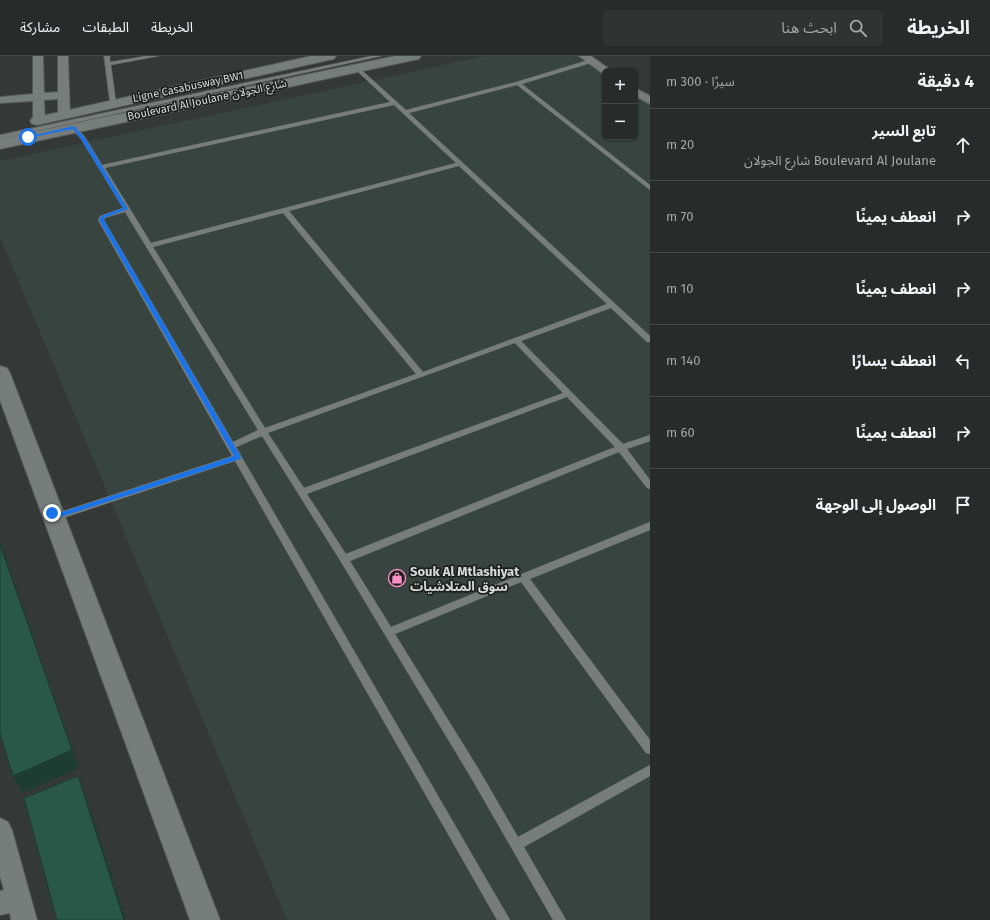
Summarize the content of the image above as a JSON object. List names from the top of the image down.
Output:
{
  "streets": {
    "main road": ["Boulevard Al Joulane شارع الجولان"],
    "lane": ["Ligne Casabusway BW1"]
  },
  "crossings": [
    ["Ligne Casabusway BW1", "Boulevard Al Joulane شارع الجولان"]
  ],
  "places": {
    "shop": ["Souk Al Mtlashiyat سوق المتلاشيات"]
  },
  "page": {
    "header": "الخريطة",
    "search": "ابحث هنا",
    "nav": ["الخريطة", "الطبقات", "مشاركة"],
    "heading": ["4 دقيقة", "سيرًا · 300 m"],
    "map_buttons": ["+", "−"],
    "list": [
      ["تابع السير", "Boulevard Al Joulane شارع الجولان", "20 m"],
      ["انعطف يمينًا", "70 m"],
      ["انعطف يمينًا", "10 m"],
      ["انعطف يسارًا", "140 m"],
      ["انعطف يمينًا", "60 m"],
      "الوصول إلى الوجهة"
    ]
  }
}
